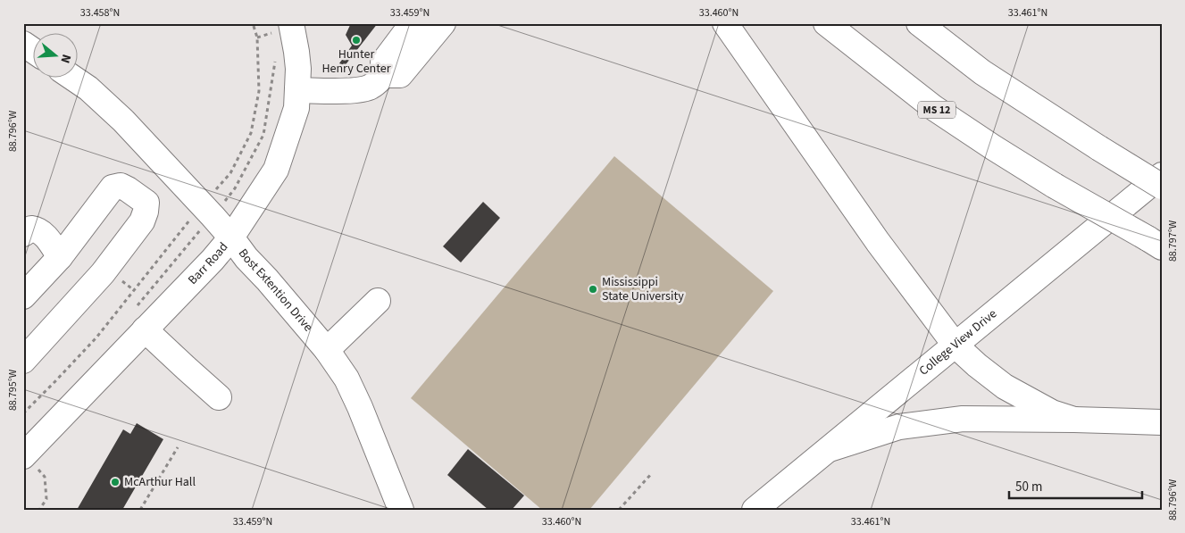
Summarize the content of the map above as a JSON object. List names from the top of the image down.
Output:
{
  "streets": {
    "street": [
      "MS 12",
      "Barr Road",
      "Bost Extention Drive",
      "College View Drive"
    ]
  },
  "crossings": [
    ["Barr Road", "Bost Extention Drive"]
  ],
  "places": ["Hunter Henry Center", "Mississippi State University", "McArthur Hall"],
  "scale_bar": "50 m",
  "north": "right",
  "coordinates": [
    "33.458°N",
    "33.459°N",
    "33.460°N",
    "33.461°N",
    "88.796°W",
    "88.797°W",
    "88.795°W"
  ]
}
